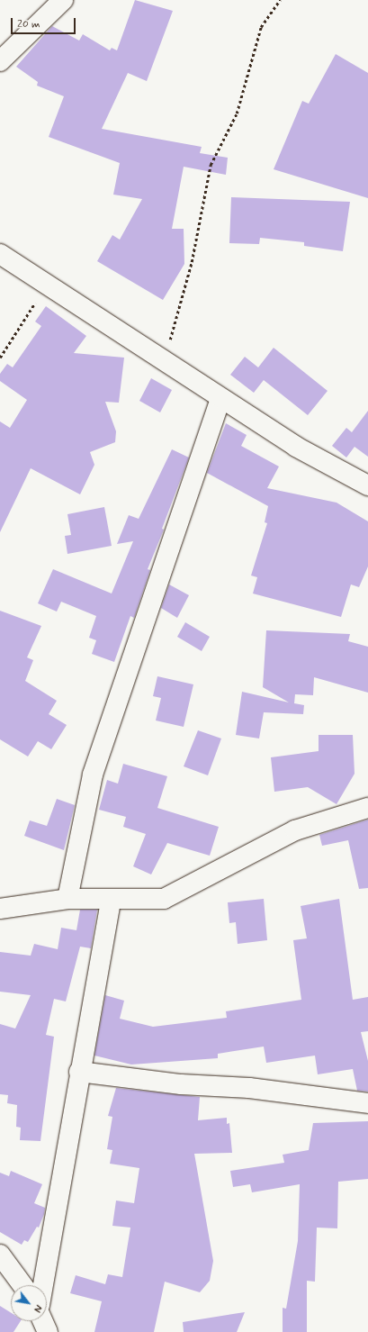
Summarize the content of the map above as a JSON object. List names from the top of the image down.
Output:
{
  "scale_bar": "20 m",
  "north": "bottom right"
}
